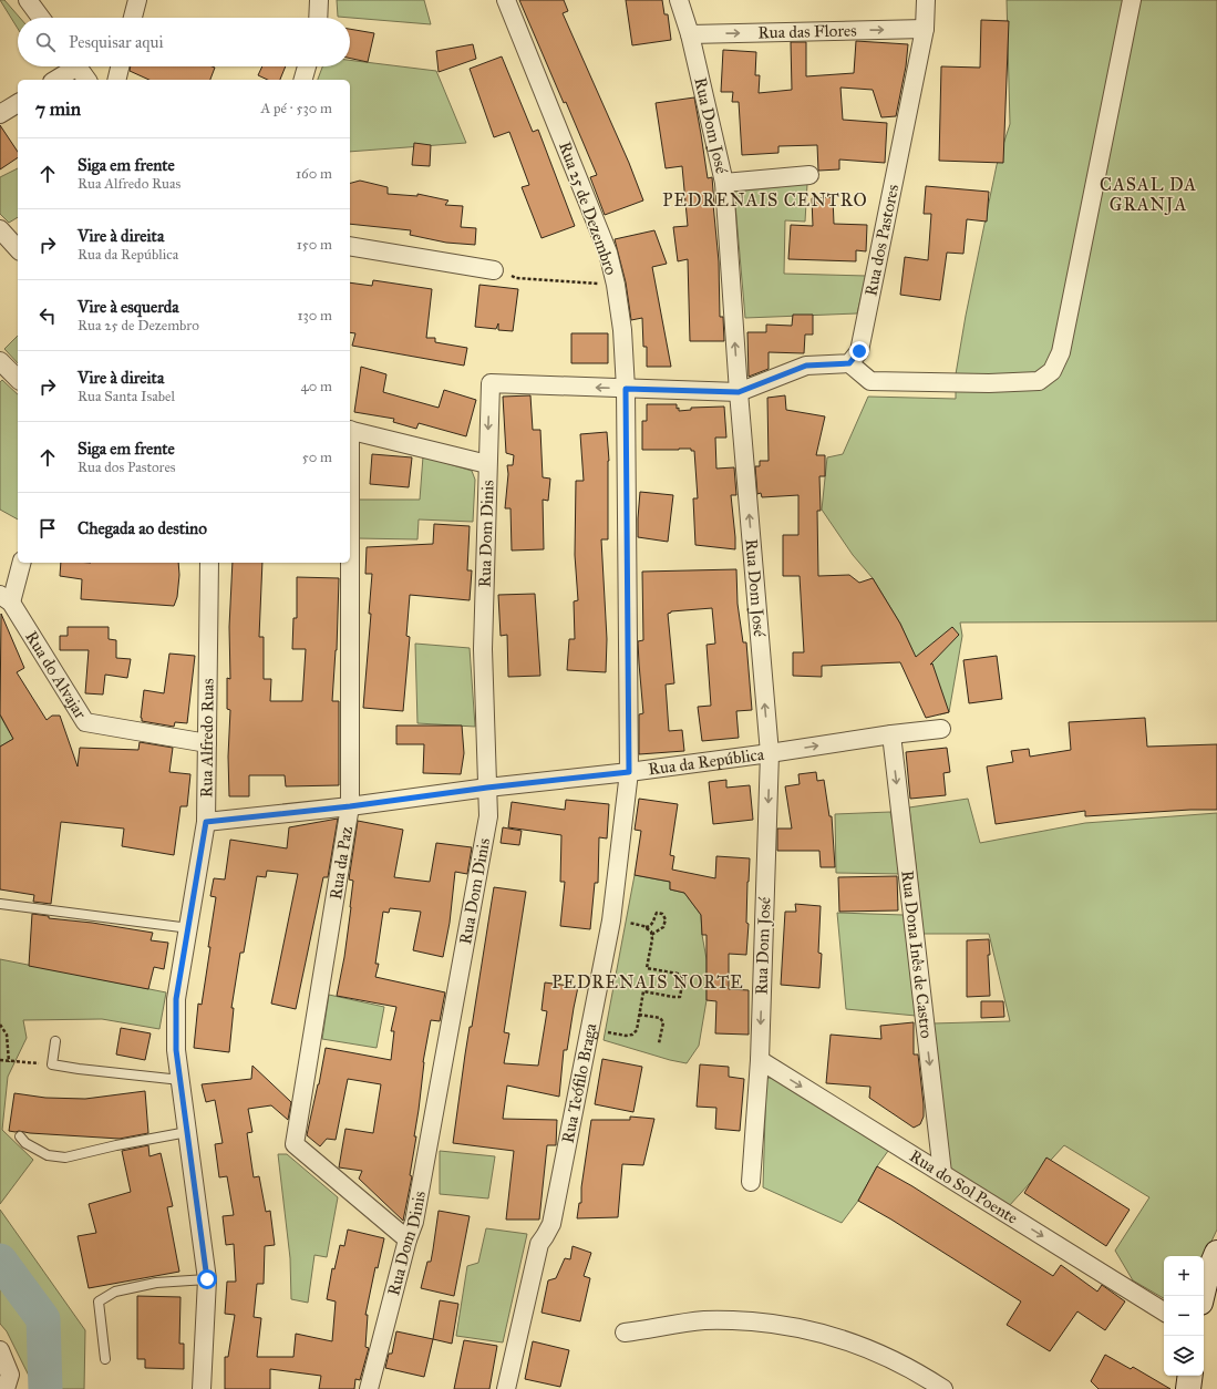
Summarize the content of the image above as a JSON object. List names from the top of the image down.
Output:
{
  "streets": {
    "street": [
      "Rua das Flores",
      "Rua Dom José",
      "Rua 25 de Dezembro",
      "Rua dos Pastores",
      "Rua Dom Dinis",
      "Rua do Alvajar",
      "Rua Alfredo Ruas",
      "Rua da República",
      "Rua da Paz",
      "Rua Dona Inês de Castro",
      "Rua Teófilo Braga",
      "Rua do Sol Poente"
    ]
  },
  "crossings": [
    ["Rua das Flores", "Rua Dom José"],
    ["Rua das Flores", "Rua dos Pastores"],
    ["Rua Dom José", "Rua da República"],
    ["Rua Dom José", "Rua do Sol Poente"],
    ["Rua 25 de Dezembro", "Rua Dom Dinis"],
    ["Rua 25 de Dezembro", "Rua da República"],
    ["Rua 25 de Dezembro", "Rua Teófilo Braga"],
    ["Rua Dom Dinis", "Rua da República"],
    ["Rua Dom Dinis", "Rua da Paz"],
    ["Rua do Alvajar", "Rua Alfredo Ruas"],
    ["Rua Alfredo Ruas", "Rua da República"],
    ["Rua da República", "Rua da Paz"],
    ["Rua da República", "Rua Dona Inês de Castro"],
    ["Rua da República", "Rua Teófilo Braga"],
    ["Rua Dona Inês de Castro", "Rua do Sol Poente"]
  ],
  "one_way": ["Rua Dona Inês de Castro", "Rua do Sol Poente"],
  "districts": ["CASAL DA GRANJA", "PEDRENAIS CENTRO", "PEDRENAIS NORTE"],
  "page": {
    "search": "Pesquisar aqui",
    "heading": ["7 min", "A pé · 530 m"],
    "list": [
      ["Siga em frente", "Rua Alfredo Ruas", "160 m"],
      ["Vire à direita", "Rua da República", "150 m"],
      ["Vire à esquerda", "Rua 25 de Dezembro", "130 m"],
      ["Vire à direita", "Rua Santa Isabel", "40 m"],
      ["Siga em frente", "Rua dos Pastores", "50 m"],
      "Chegada ao destino"
    ],
    "map_buttons": ["+", "−"]
  }
}
